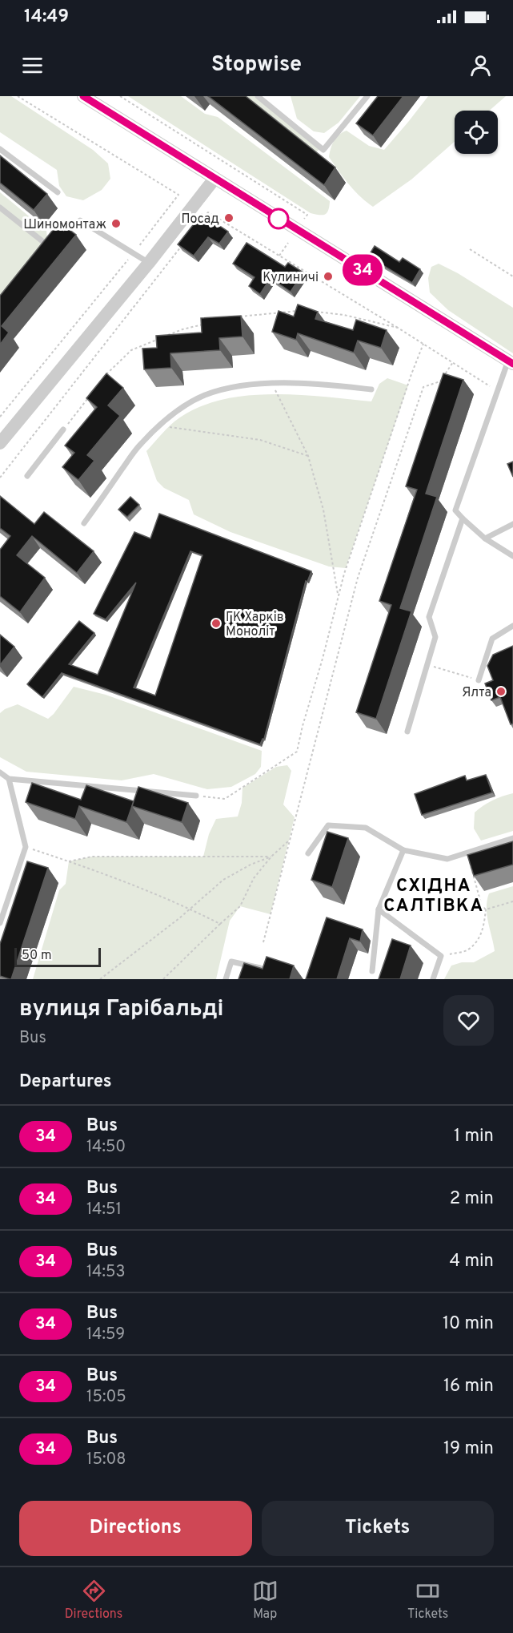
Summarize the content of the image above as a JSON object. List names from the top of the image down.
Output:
{
  "districts": ["СХІДНА САЛТІВКА"],
  "places": [
    "Посад",
    "Шиномонтаж",
    "Кулиничі",
    "ГК Харків Моноліт",
    "Ялта"
  ],
  "lines": ["bus line 34"],
  "scale_bar": "50 m",
  "page": {
    "status": "14:49",
    "header": "Stopwise",
    "on_map": "34",
    "scale": "50 m",
    "heading": [
      ["вулиця Гарібальді", "Bus"],
      "Departures"
    ],
    "list": [
      {
        "mark": "34",
        "name": "Bus",
        "note": "14:50",
        "value": "1 min"
      },
      {
        "mark": "34",
        "name": "Bus",
        "note": "14:51",
        "value": "2 min"
      },
      {
        "mark": "34",
        "name": "Bus",
        "note": "14:53",
        "value": "4 min"
      },
      {
        "mark": "34",
        "name": "Bus",
        "note": "14:59",
        "value": "10 min"
      },
      {
        "mark": "34",
        "name": "Bus",
        "note": "15:05",
        "value": "16 min"
      },
      {
        "mark": "34",
        "name": "Bus",
        "note": "15:08",
        "value": "19 min"
      }
    ],
    "buttons": ["Directions", "Tickets"],
    "tabs": ["Directions", "Map", "Tickets"]
  }
}
